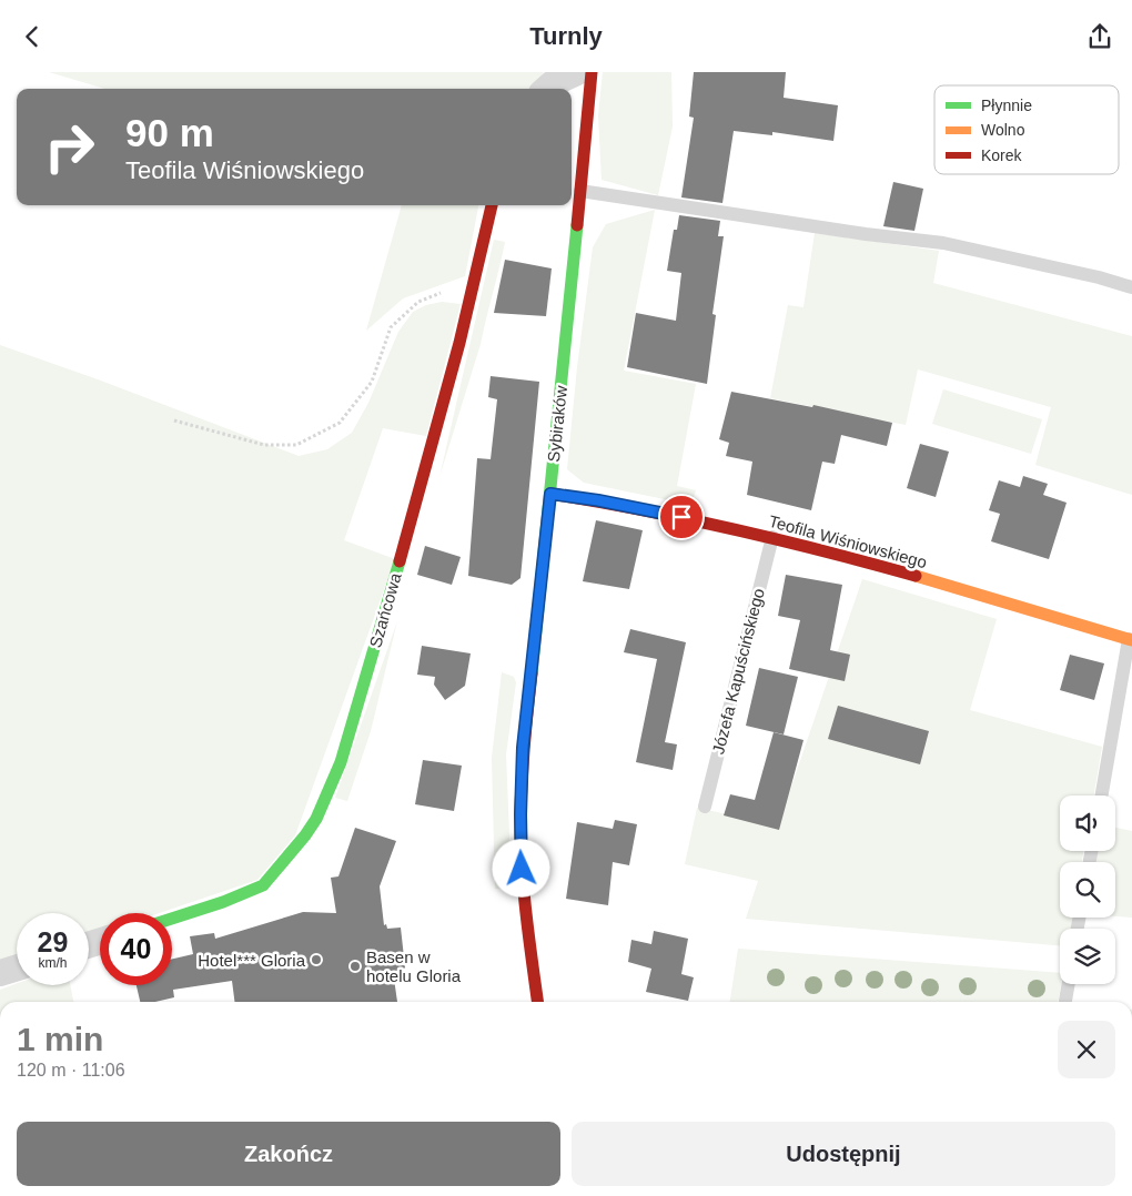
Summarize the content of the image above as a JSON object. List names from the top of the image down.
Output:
{
  "streets": {
    "street": ["Sybiraków", "Teofila Wiśniowskiego", "Szańcowa"],
    "lane": ["Józefa Kapuścińskiego"]
  },
  "crossings": [
    ["Sybiraków", "Teofila Wiśniowskiego"],
    ["Teofila Wiśniowskiego", "Józefa Kapuścińskiego"]
  ],
  "places": ["Hotel*** Gloria", "Basen w hotelu Gloria"],
  "legend": ["Płynnie", "Wolno", "Korek"],
  "page": {
    "header": "Turnly",
    "turn": ["90 m", "Teofila Wiśniowskiego"],
    "speed": "29 km/h",
    "limit": "40",
    "heading": ["1 min", "120 m · 11:06"],
    "buttons": ["Zakończ", "Udostępnij"]
  }
}
